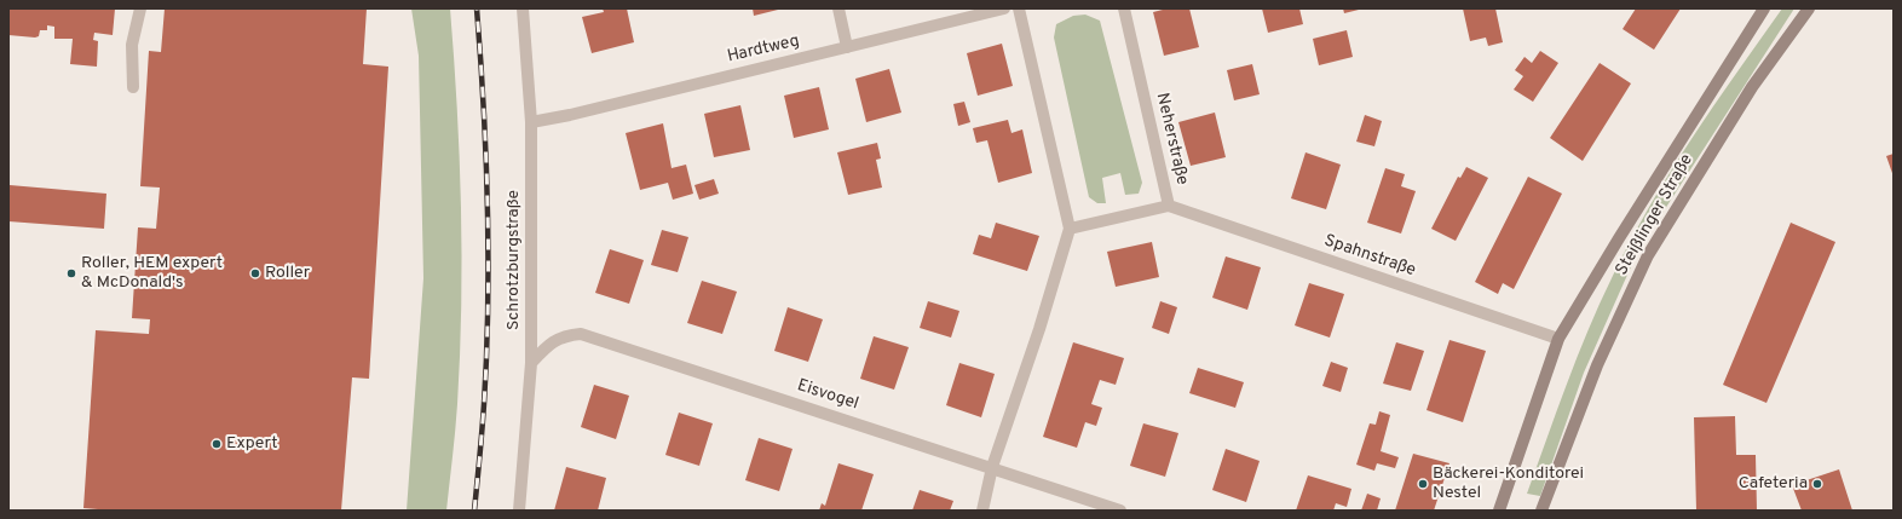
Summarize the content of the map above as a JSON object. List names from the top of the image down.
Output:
{
  "streets": {
    "street": [
      "Hardtweg",
      "Neherstraße",
      "Steißlinger Straße",
      "Spahnstraße",
      "Schrotzburgstraße",
      "Eisvogel"
    ]
  },
  "crossings": [
    ["Hardtweg", "Schrotzburgstraße"],
    ["Neherstraße", "Spahnstraße"],
    ["Steißlinger Straße", "Spahnstraße"],
    ["Schrotzburgstraße", "Eisvogel"]
  ],
  "places": [
    "Roller, HEM expert & McDonald's",
    "Roller",
    "Expert",
    "Bäckerei-Konditorei Nestel",
    "Cafeteria"
  ]
}
